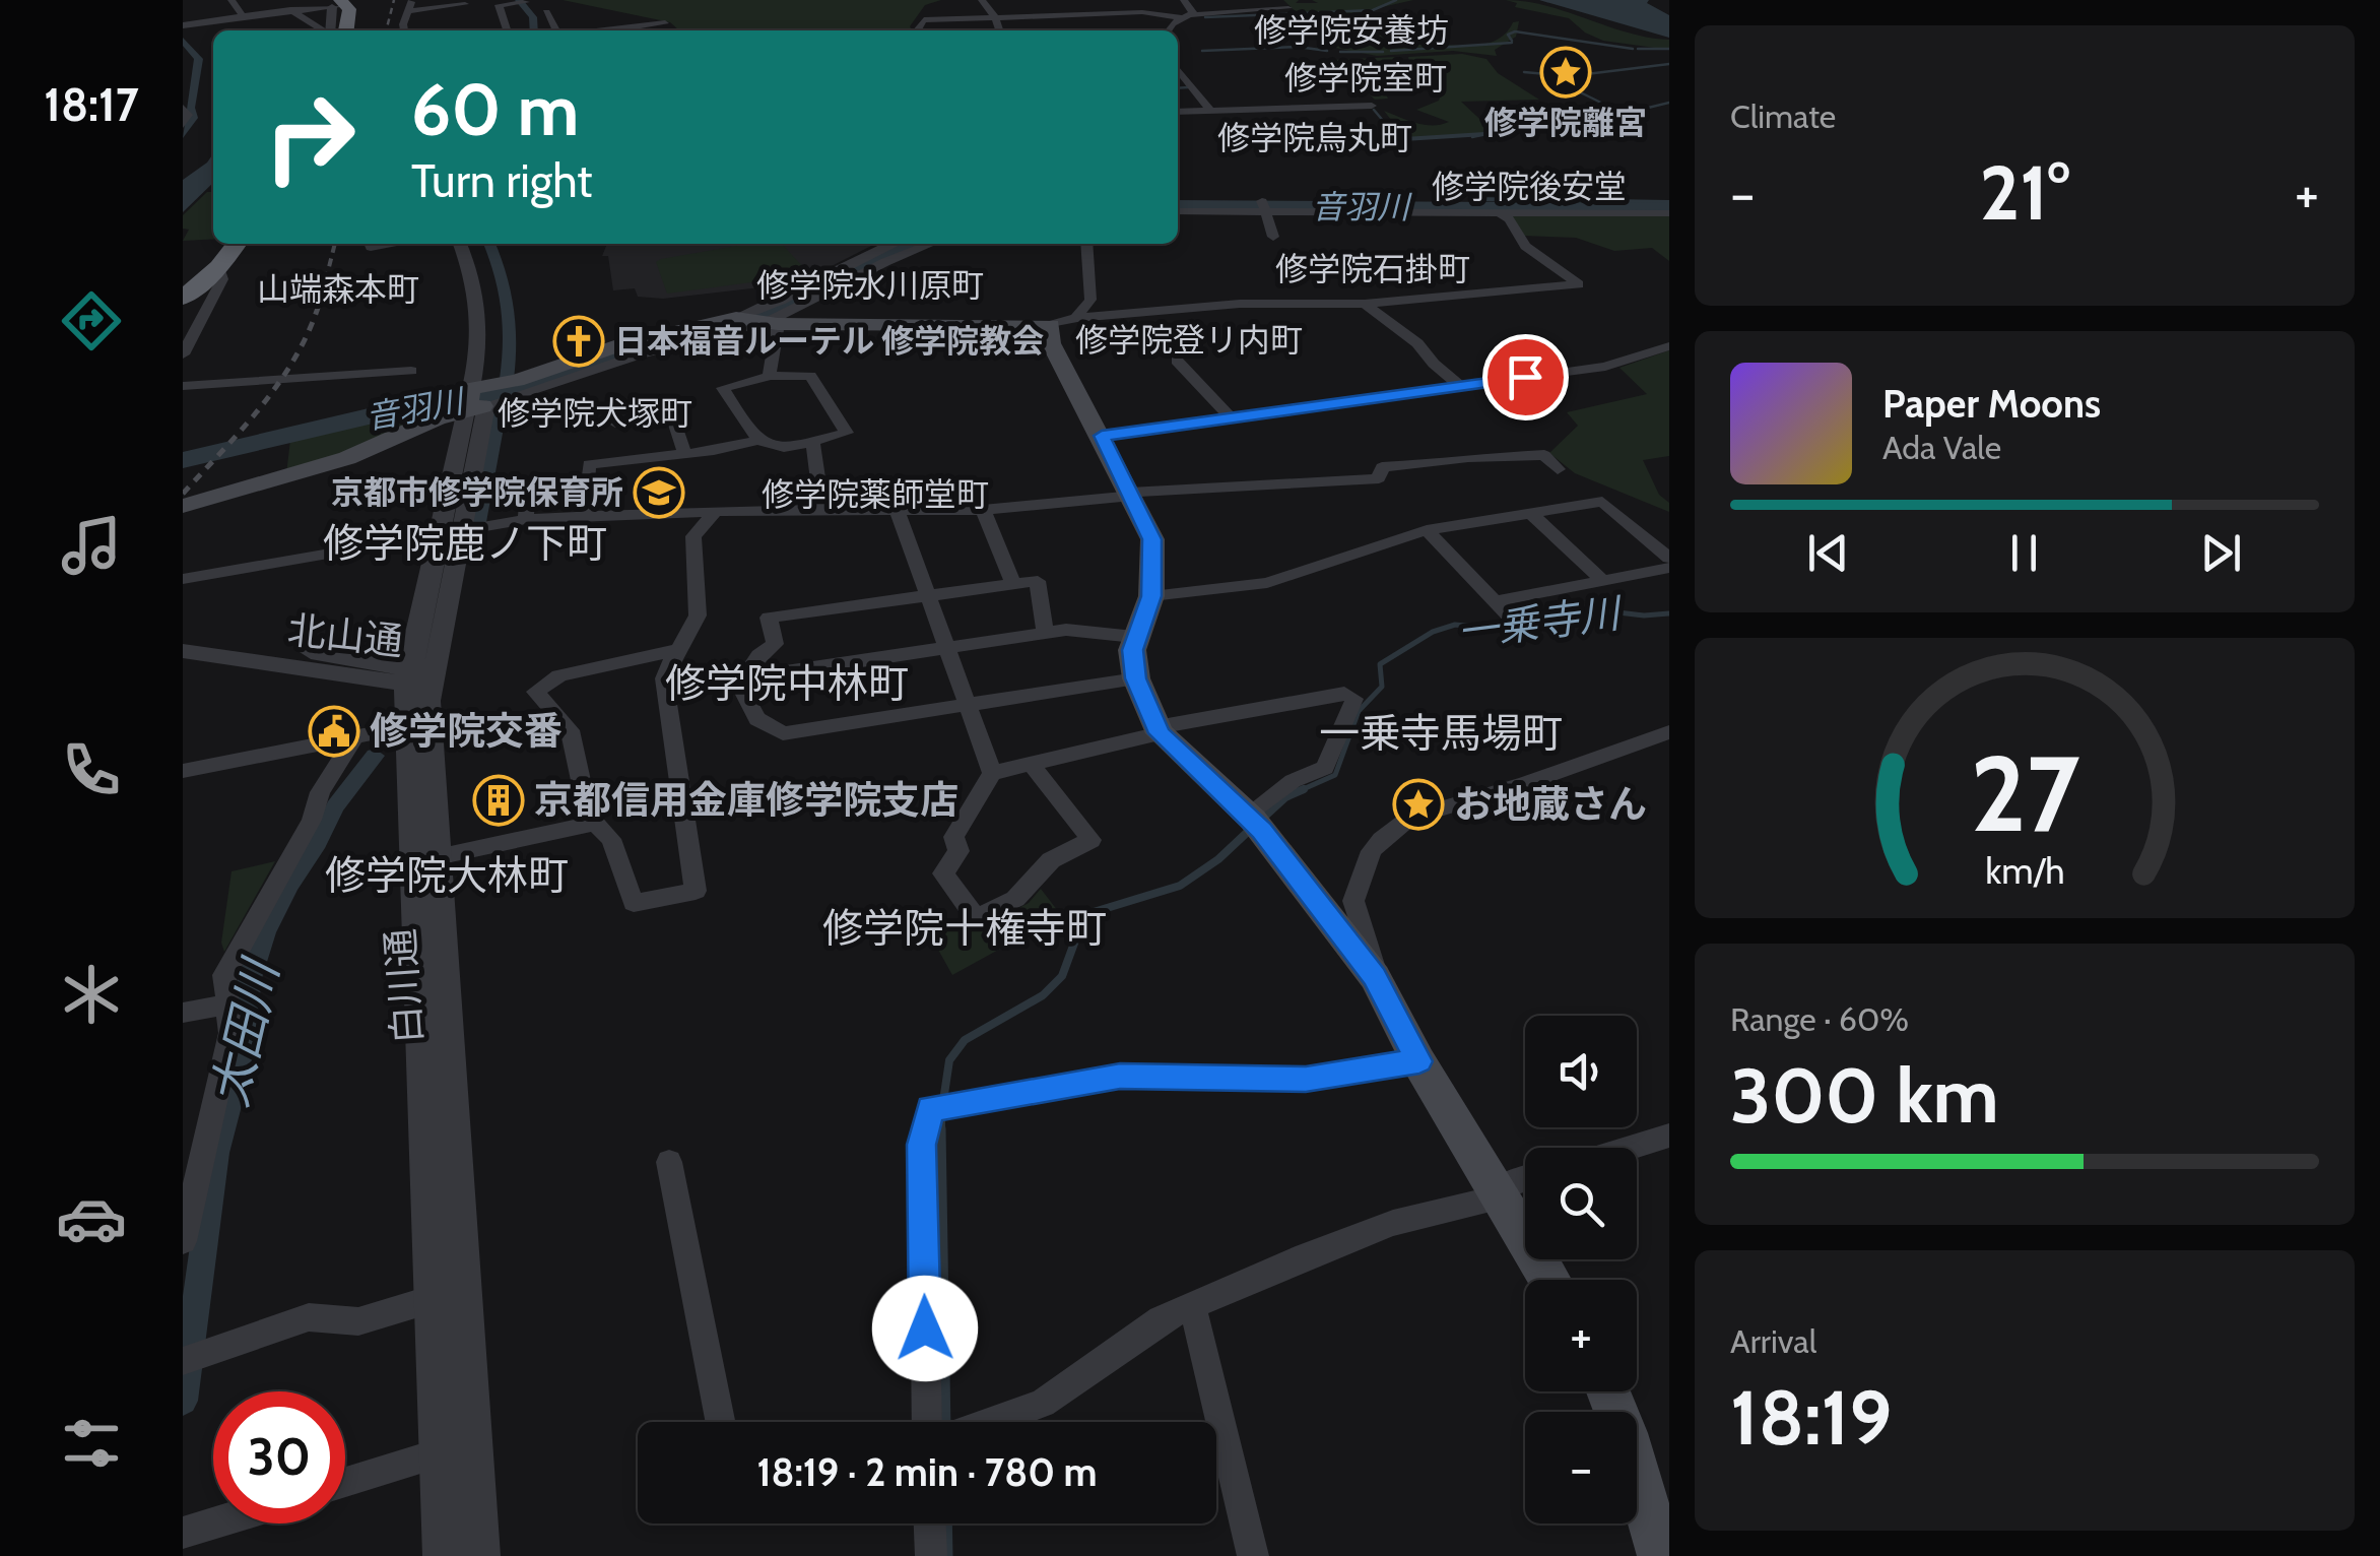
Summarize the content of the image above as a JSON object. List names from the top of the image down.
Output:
{
  "streets": {
    "street": ["北山通", "白川通"]
  },
  "crossings": [
    ["北山通", "白川通"]
  ],
  "districts": [
    "修学院安養坊",
    "修学院室町",
    "修学院烏丸町",
    "修学院後安堂",
    "修学院石掛町",
    "修学院水川原町",
    "山端森本町",
    "修学院登リ内町",
    "修学院犬塚町",
    "修学院薬師堂町",
    "修学院鹿ノ下町",
    "修学院中林町",
    "一乗寺馬場町",
    "修学院大林町",
    "修学院十権寺町"
  ],
  "water": ["音羽川", "一乗寺川", "太田川"],
  "places": {
    "place": ["修学院離宮", "お地蔵さん"],
    "church": ["日本福音ルーテル 修学院教会"],
    "school or university": ["京都市修学院保育所"],
    "public building": ["修学院交番"],
    "building": ["京都信用金庫修学院支店"]
  },
  "page": {
    "tabs": "18:17",
    "tile": [
      "Climate",
      ["Range · 60%", "300 km"],
      ["Arrival", "18:19"]
    ],
    "turn": ["60 m", "Turn right"],
    "heat": ["−", "21°", "+"],
    "song": ["Paper Moons", "Ada Vale"],
    "map_buttons": ["+", "−"],
    "limit": "30",
    "trip": "18:19 · 2 min · 780 m",
    "gauge": ["27", "km/h"]
  }
}
